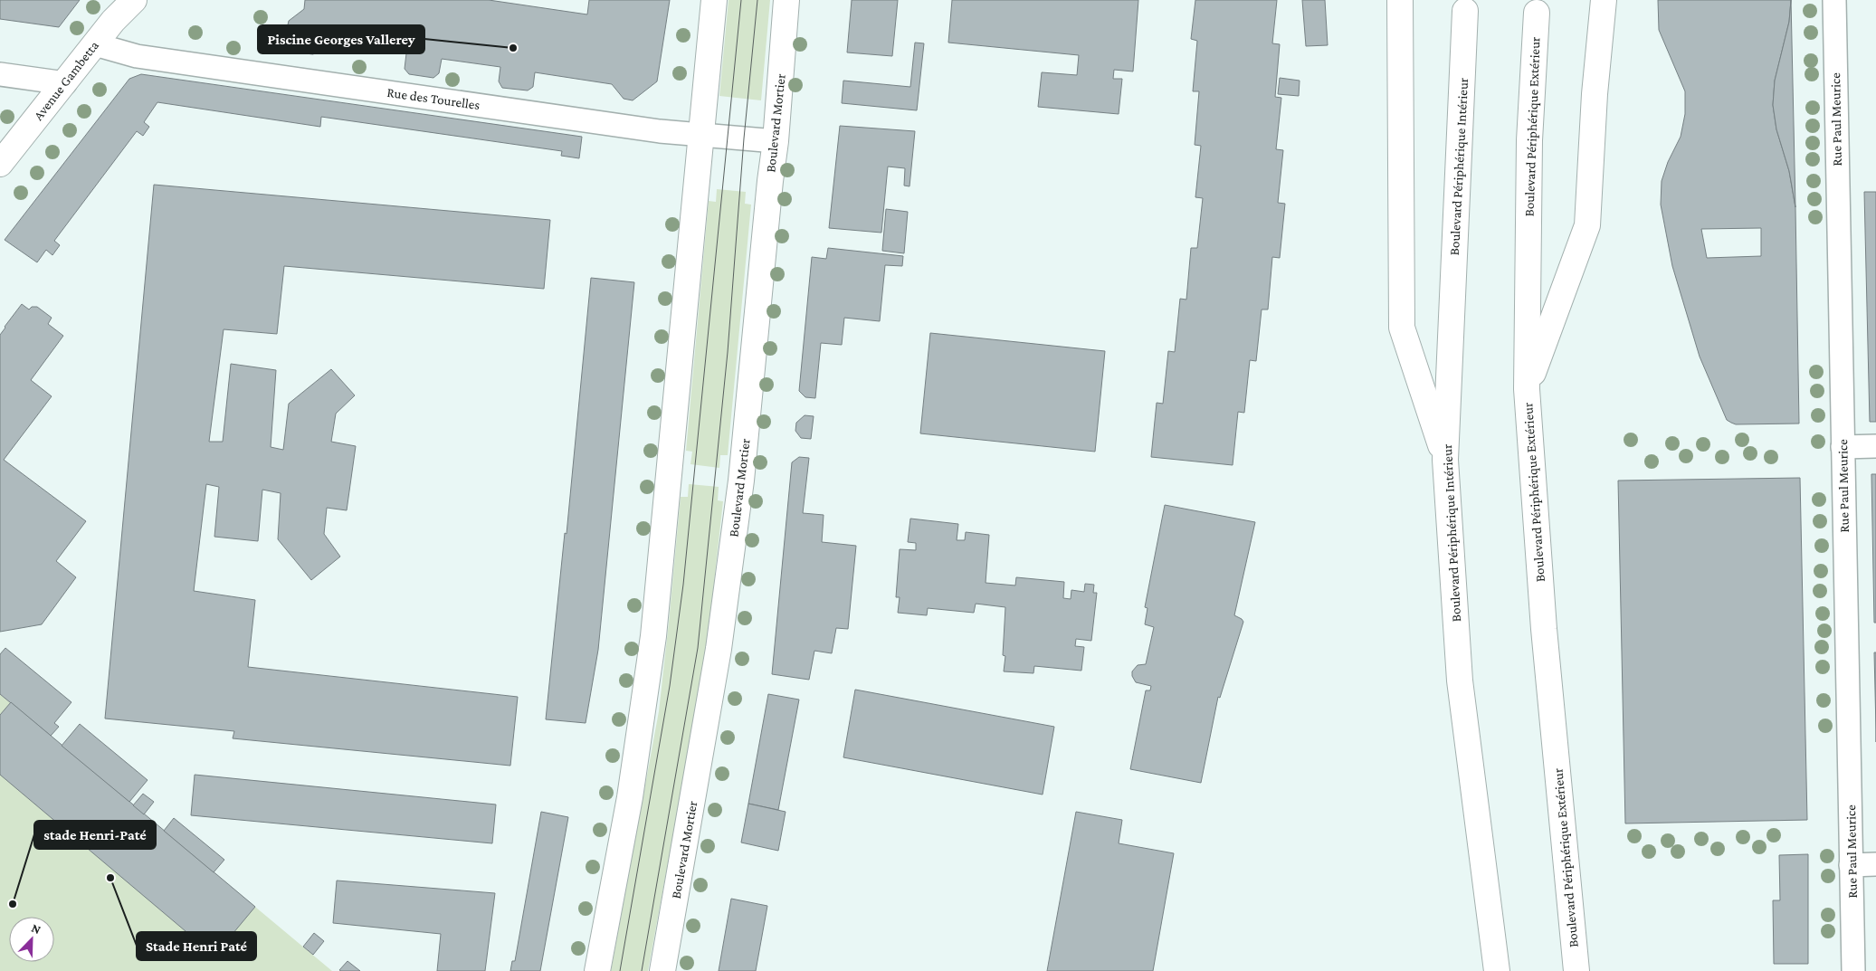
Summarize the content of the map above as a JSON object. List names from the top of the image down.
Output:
{
  "streets": {
    "main road": [
      "Avenue Gambetta",
      "Boulevard Mortier",
      "Boulevard Périphérique Extérieur",
      "Boulevard Périphérique Intérieur"
    ],
    "street": ["Rue des Tourelles", "Rue Paul Meurice"]
  },
  "crossings": [
    ["Avenue Gambetta", "Rue des Tourelles"],
    ["Rue des Tourelles", "Boulevard Mortier"]
  ],
  "places": ["Piscine Georges Vallerey", "Stade Henri Paté", "stade Henri-Paté"],
  "north": "top right"
}
